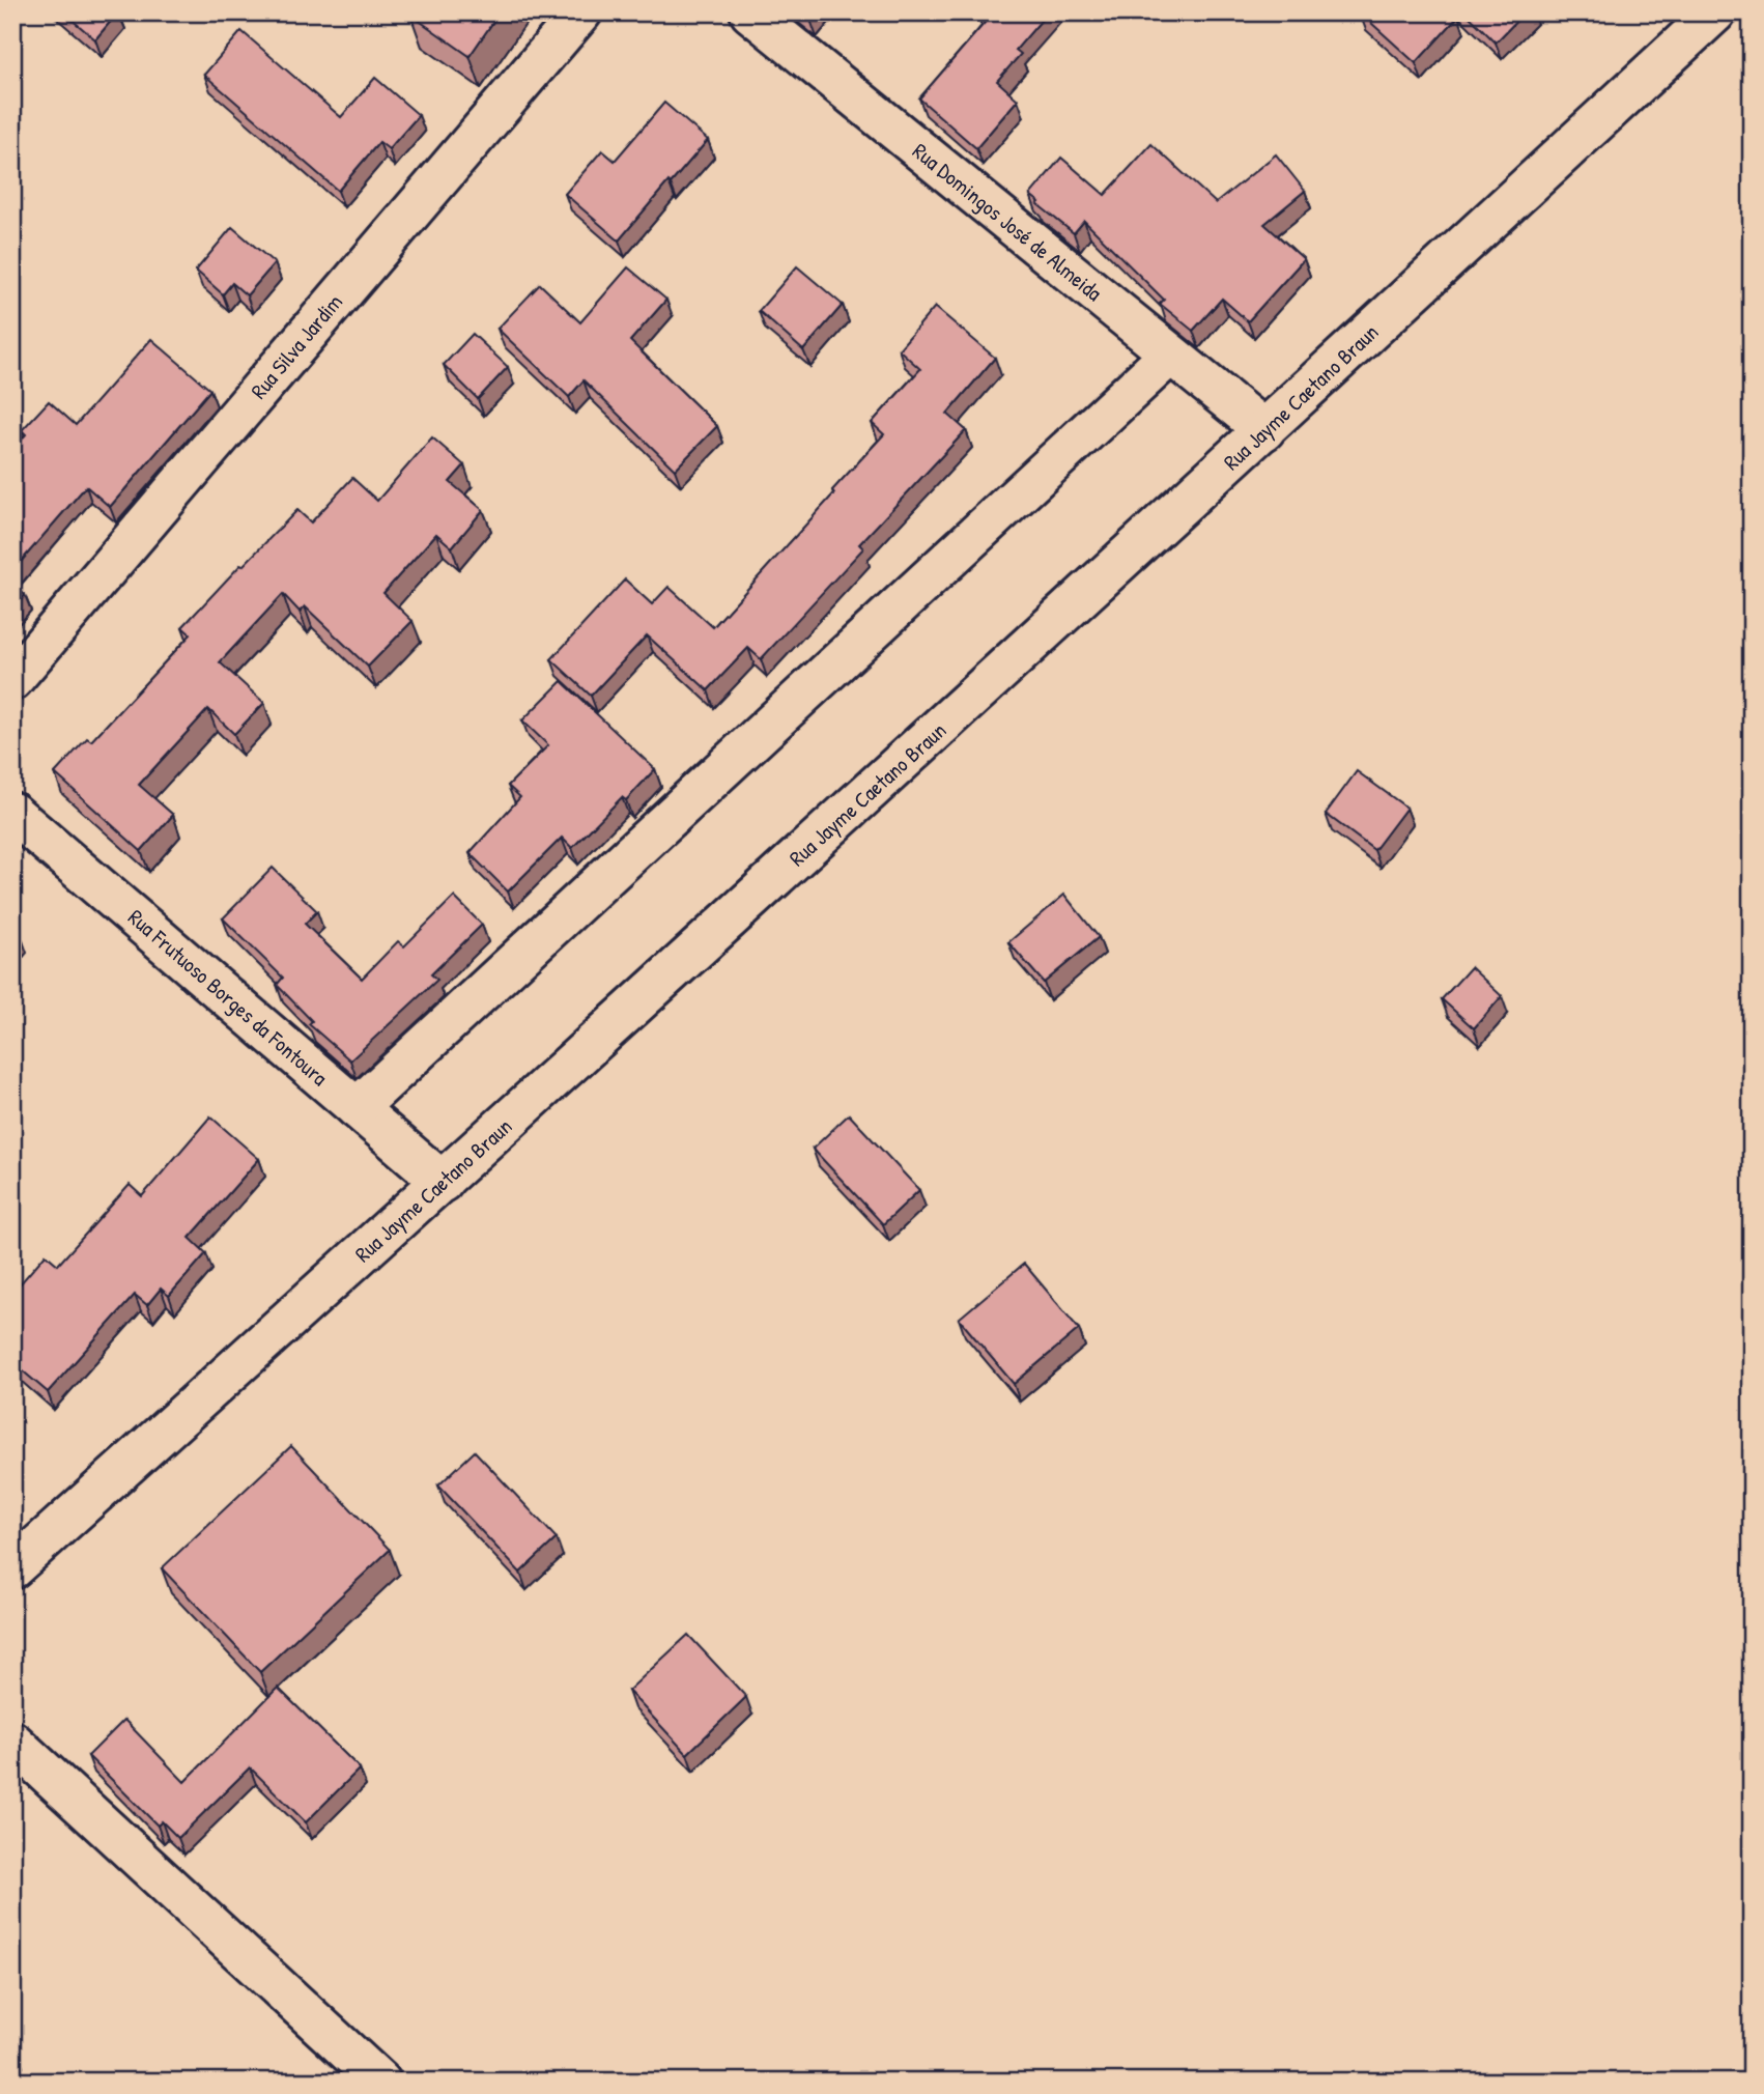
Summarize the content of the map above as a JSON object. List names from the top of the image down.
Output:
{
  "streets": {
    "street": [
      "Rua Domingos José de Almeida",
      "Rua Silva Jardim",
      "Rua Jayme Caetano Braun",
      "Rua Frutuoso Borges da Fontoura"
    ]
  },
  "crossings": [
    ["Rua Domingos José de Almeida", "Rua Jayme Caetano Braun"],
    ["Rua Jayme Caetano Braun", "Rua Frutuoso Borges da Fontoura"]
  ]
}
